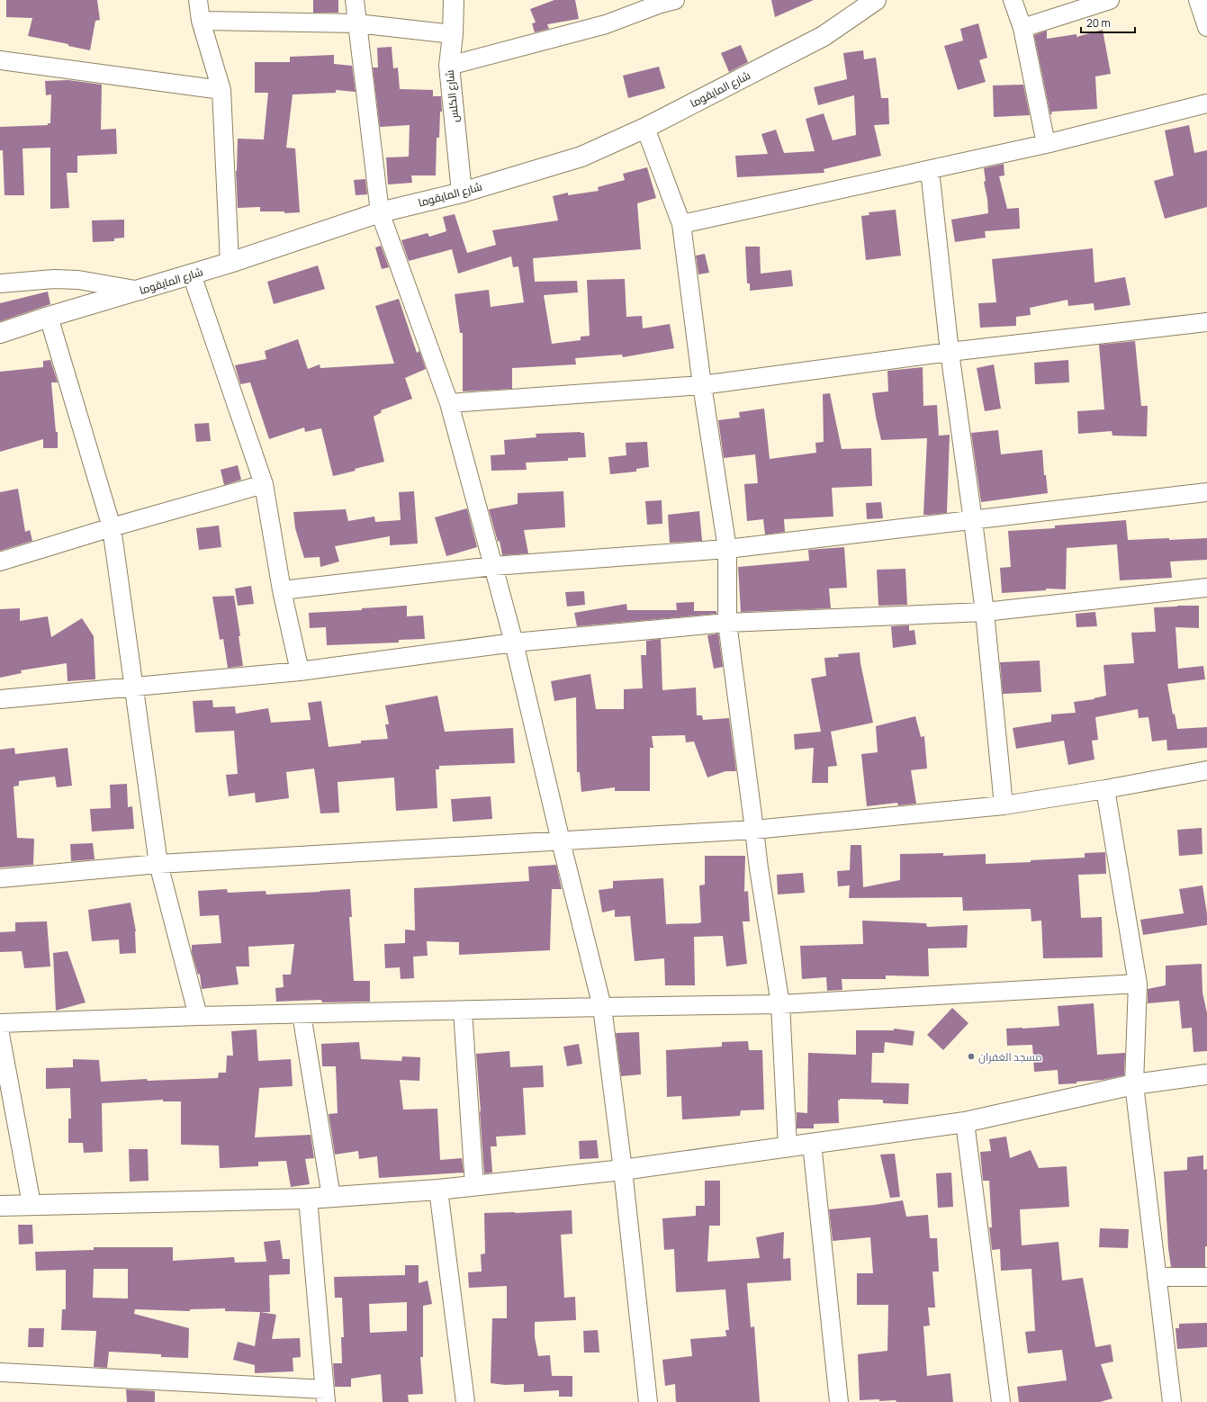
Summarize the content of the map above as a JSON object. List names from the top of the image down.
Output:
{
  "streets": {
    "street": ["شارع المايقوما", "شارع الكلس"]
  },
  "crossings": [
    ["شارع المايقوما", "شارع الكلس"]
  ],
  "places": ["مسجد الغفران"],
  "scale_bar": "20 m"
}
